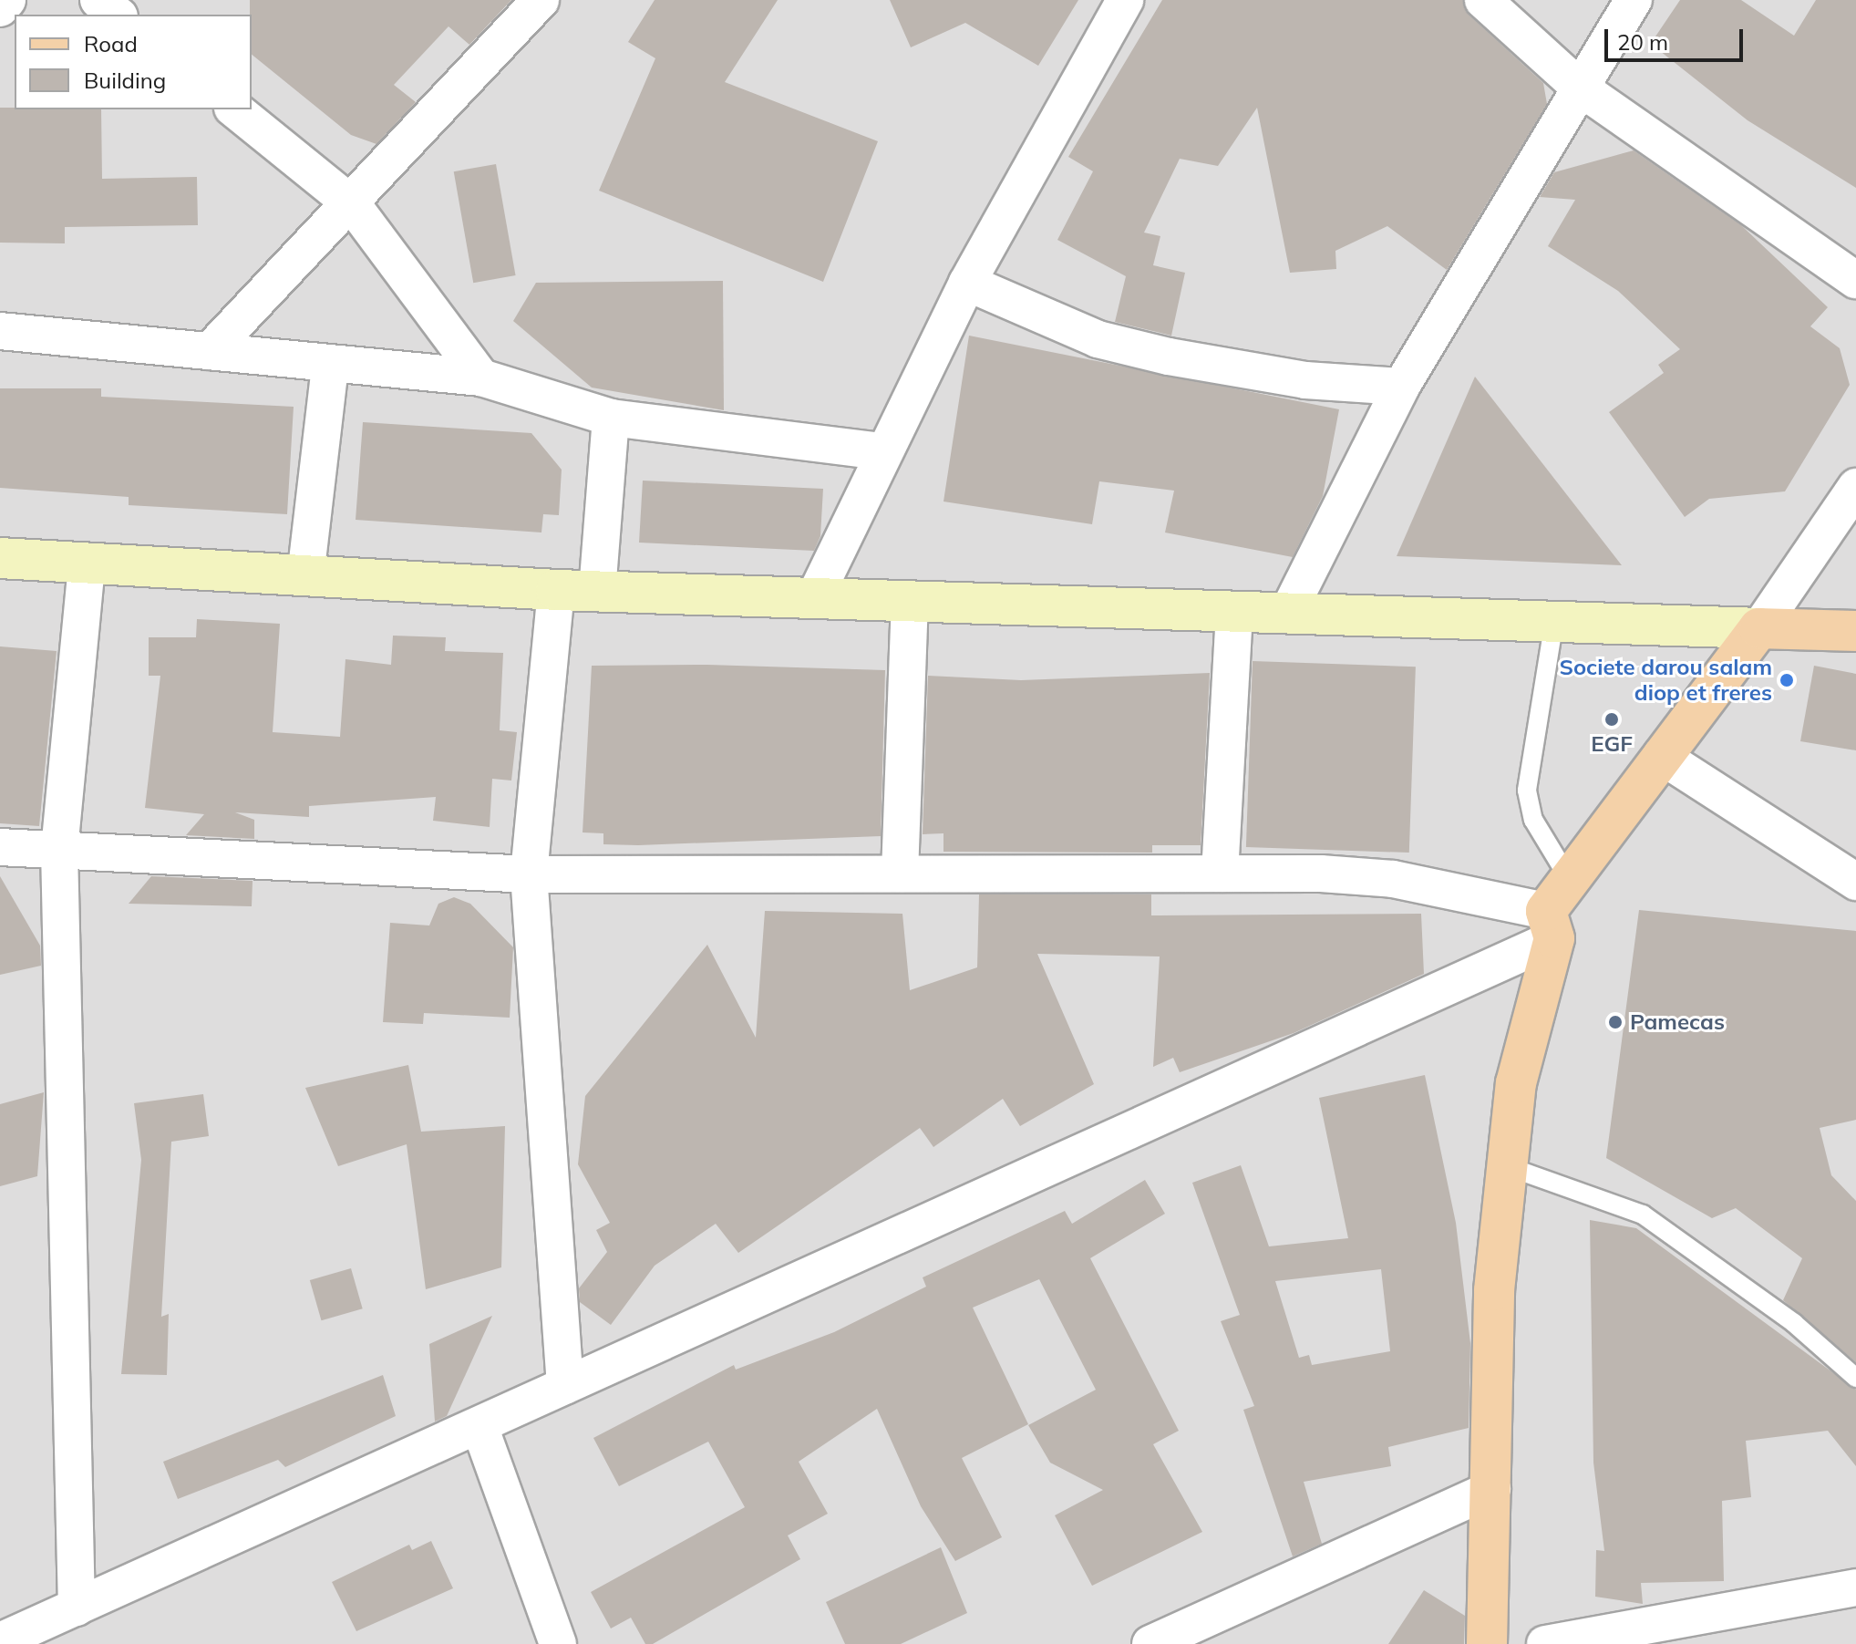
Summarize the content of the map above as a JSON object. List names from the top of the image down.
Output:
{
  "places": ["Societe darou salam diop et freres", "EGF", "Pamecas"],
  "legend": ["Road", "Building"],
  "scale_bar": "20 m"
}
